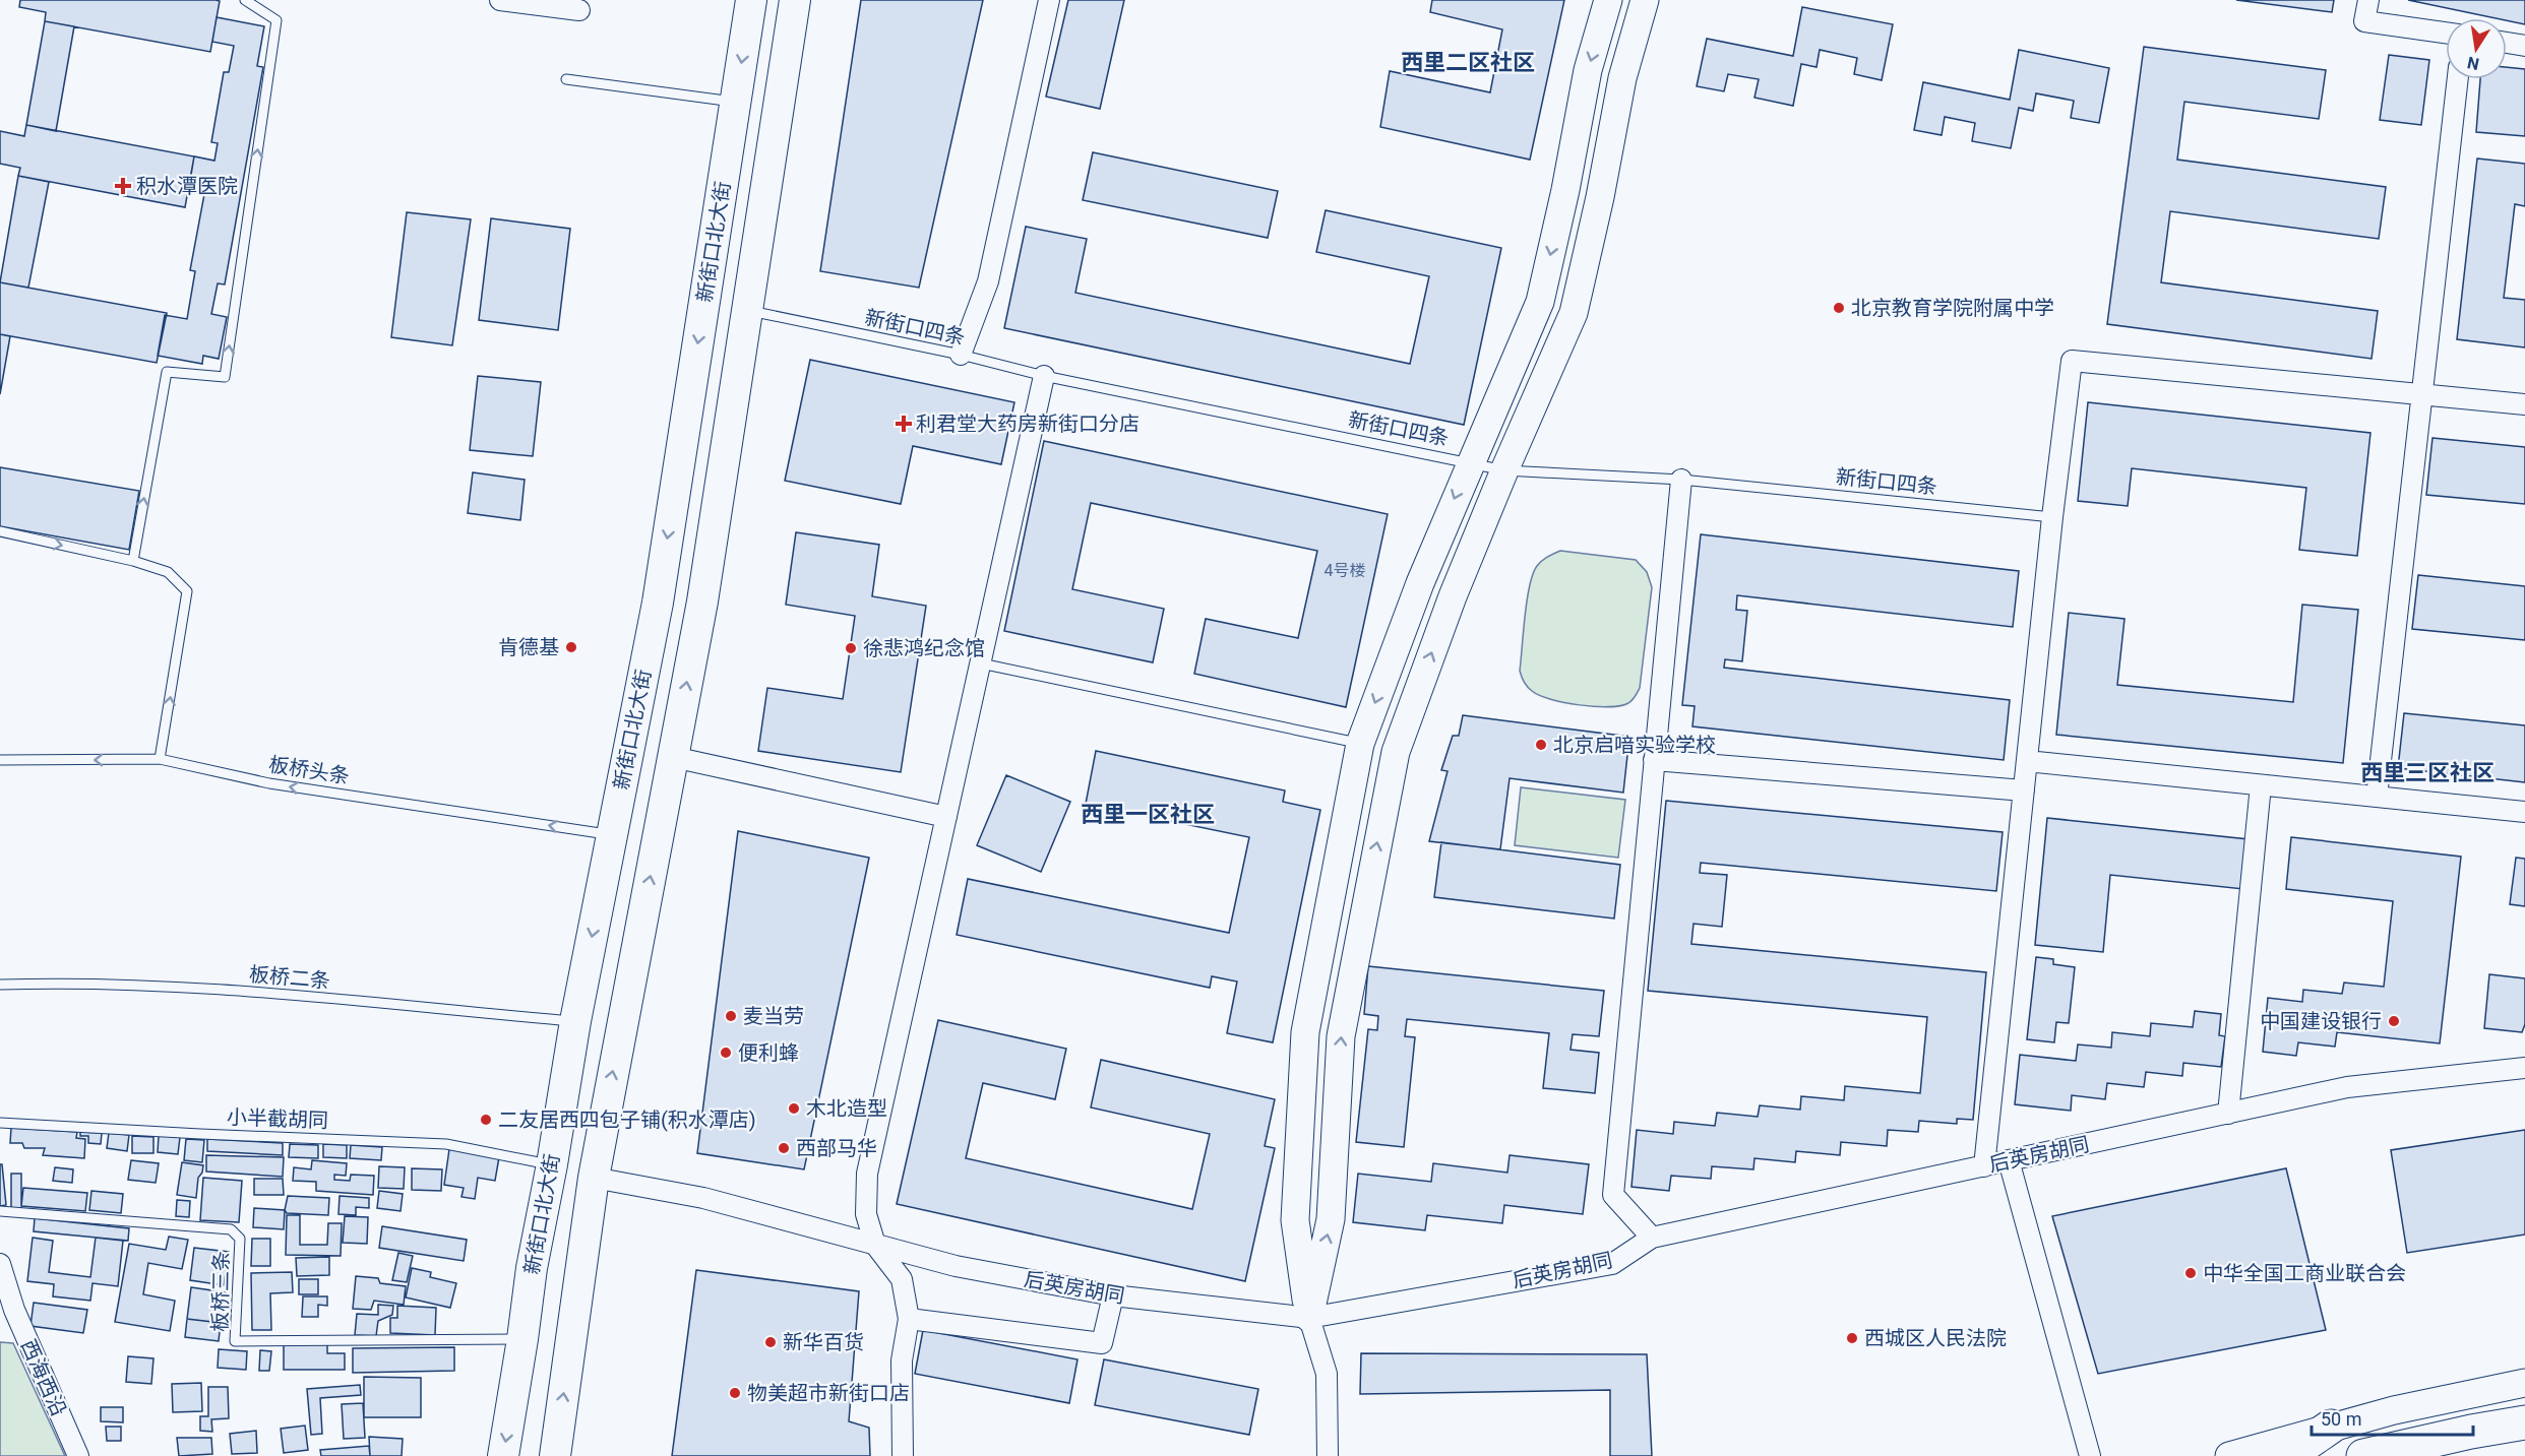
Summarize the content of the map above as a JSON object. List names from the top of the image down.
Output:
{
  "streets": {
    "main road": ["新街口北大街"],
    "street": ["后英房胡同", "西海西沿"],
    "lane": [
      "新街口四条",
      "板桥头条",
      "板桥二条",
      "小半截胡同",
      "板桥三条"
    ]
  },
  "crossings": [
    ["新街口北大街", "板桥头条"],
    ["新街口北大街", "板桥二条"],
    ["新街口北大街", "小半截胡同"],
    ["新街口北大街", "板桥三条"]
  ],
  "one_way": ["板桥头条"],
  "districts": ["西里二区社区", "西里三区社区", "西里一区社区"],
  "places": {
    "health": ["积水潭医院", "利君堂大药房新街口分店"],
    "other": [
      "北京教育学院附属中学",
      "肯德基",
      "徐悲鸿纪念馆",
      "北京启喑实验学校",
      "麦当劳",
      "中国建设银行",
      "便利蜂",
      "木北造型",
      "二友居西四包子铺(积水潭店)",
      "西部马华",
      "中华全国工商业联合会",
      "西城区人民法院",
      "新华百货",
      "物美超市新街口店"
    ]
  },
  "house_numbers": ["4号楼"],
  "scale_bar": "50 m",
  "north": "bottom"
}
